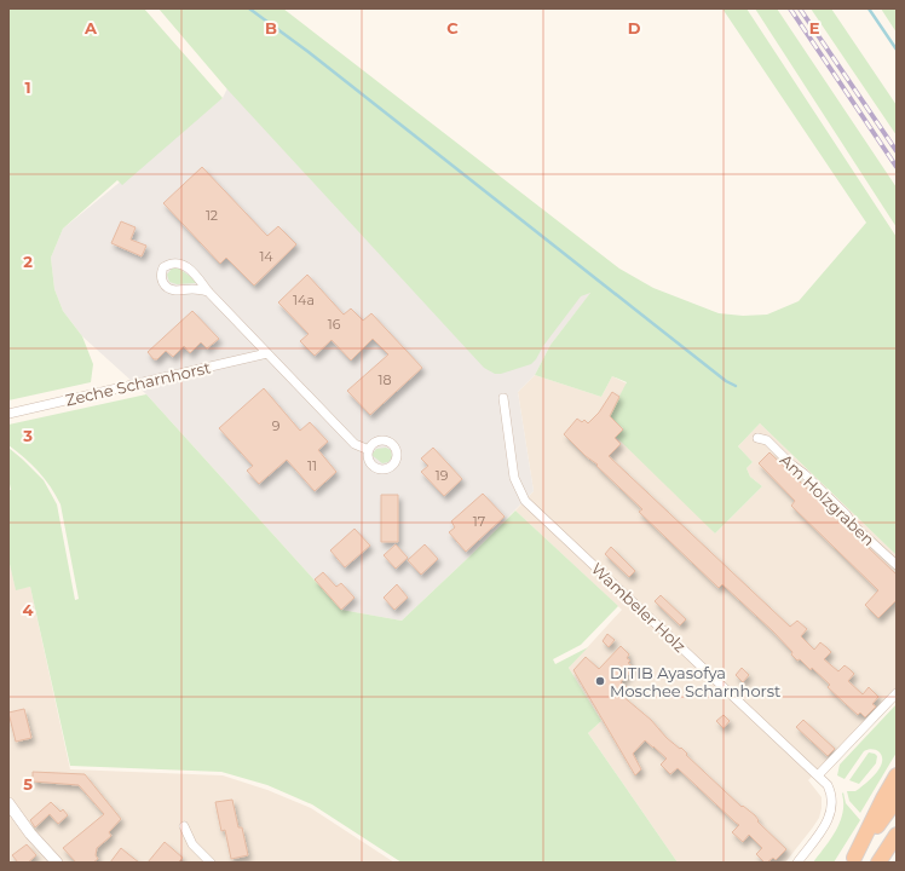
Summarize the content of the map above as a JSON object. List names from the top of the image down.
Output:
{
  "streets": {
    "street": ["Zeche Scharnhorst", "Am Holzgraben", "Wambeler Holz"]
  },
  "places": ["DITIB Ayasofya Moschee Scharnhorst"],
  "house_numbers": [
    "12",
    "14",
    "14a",
    "16",
    "18",
    "9",
    "11",
    "19",
    "17"
  ],
  "grid": {
    "columns": [
      "A",
      "B",
      "C",
      "D",
      "E"
    ],
    "rows": [
      "1",
      "2",
      "3",
      "4",
      "5"
    ]
  }
}
